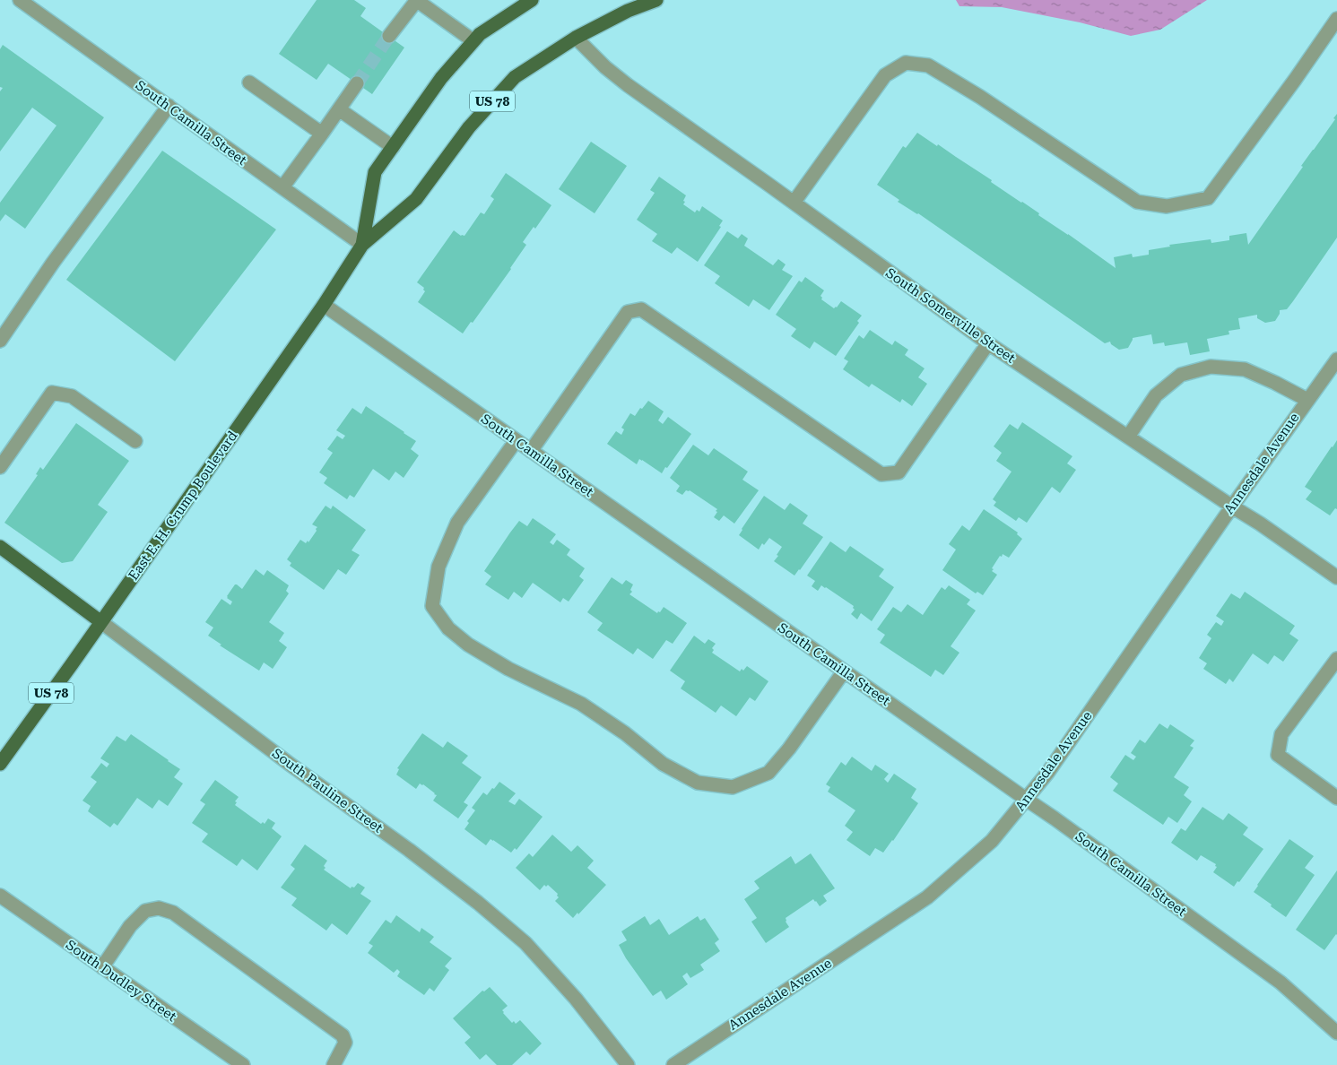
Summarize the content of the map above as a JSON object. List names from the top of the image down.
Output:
{
  "streets": {
    "main road": ["US 78", "East E. H. Crump Boulevard", "South Pauline Street"],
    "street": [
      "South Camilla Street",
      "South Somerville Street",
      "Annesdale Avenue",
      "South Dudley Street"
    ]
  },
  "crossings": [
    ["South Camilla Street", "Annesdale Avenue"],
    ["South Camilla Street", "East E. H. Crump Boulevard"],
    ["South Somerville Street", "Annesdale Avenue"],
    ["South Somerville Street", "East E. H. Crump Boulevard"],
    ["East E. H. Crump Boulevard", "South Pauline Street"]
  ]
}
